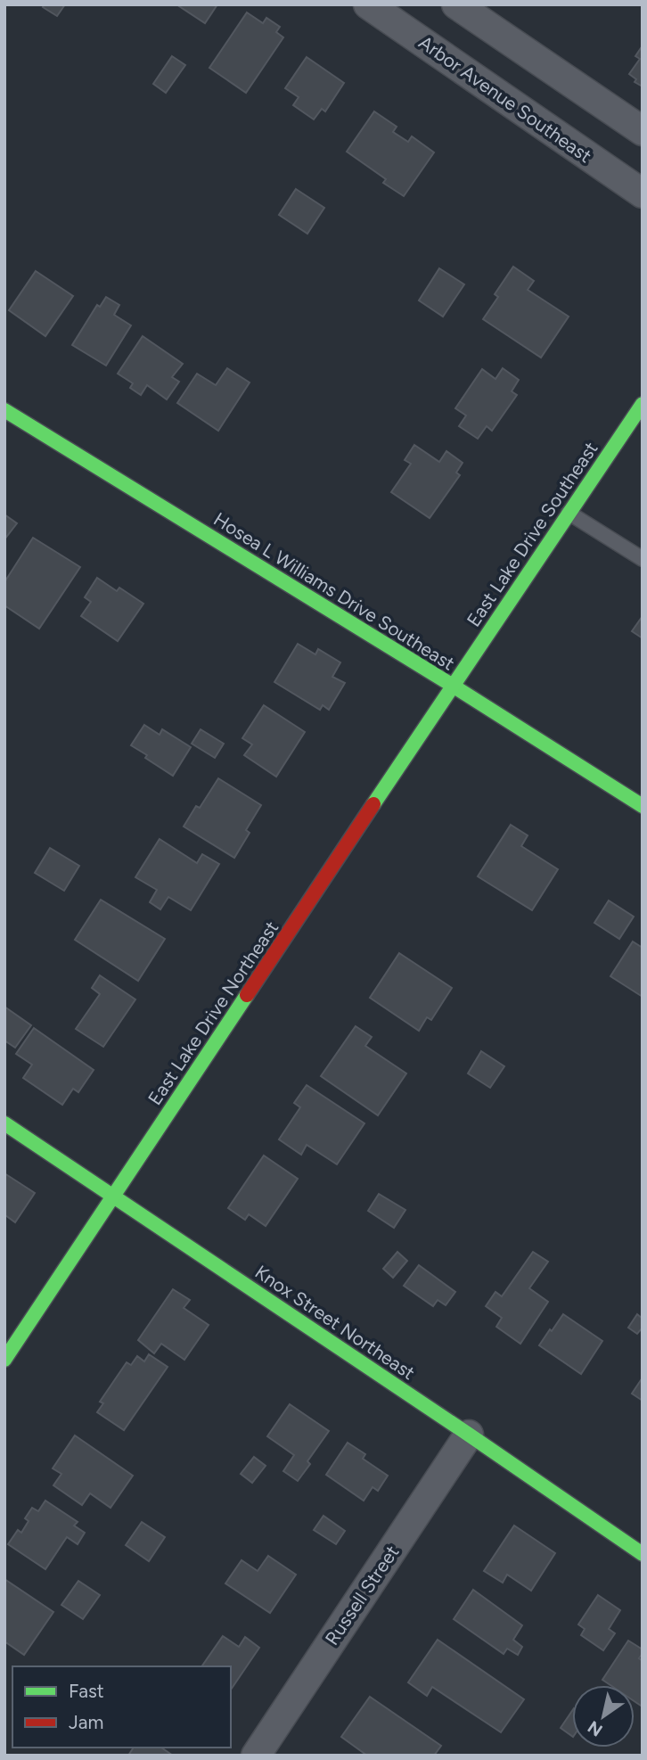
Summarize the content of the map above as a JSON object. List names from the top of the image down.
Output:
{
  "streets": {
    "street": [
      "Arbor Avenue Southeast",
      "East Lake Drive Southeast",
      "Hosea L Williams Drive Southeast",
      "East Lake Drive Northeast",
      "Knox Street Northeast",
      "Russell Street"
    ]
  },
  "crossings": [
    ["East Lake Drive Southeast", "Hosea L Williams Drive Southeast"],
    ["East Lake Drive Southeast", "East Lake Drive Northeast"],
    ["Hosea L Williams Drive Southeast", "East Lake Drive Northeast"],
    ["East Lake Drive Northeast", "Knox Street Northeast"],
    ["Knox Street Northeast", "Russell Street"]
  ],
  "legend": ["Fast", "Jam"],
  "north": "bottom left"
}
